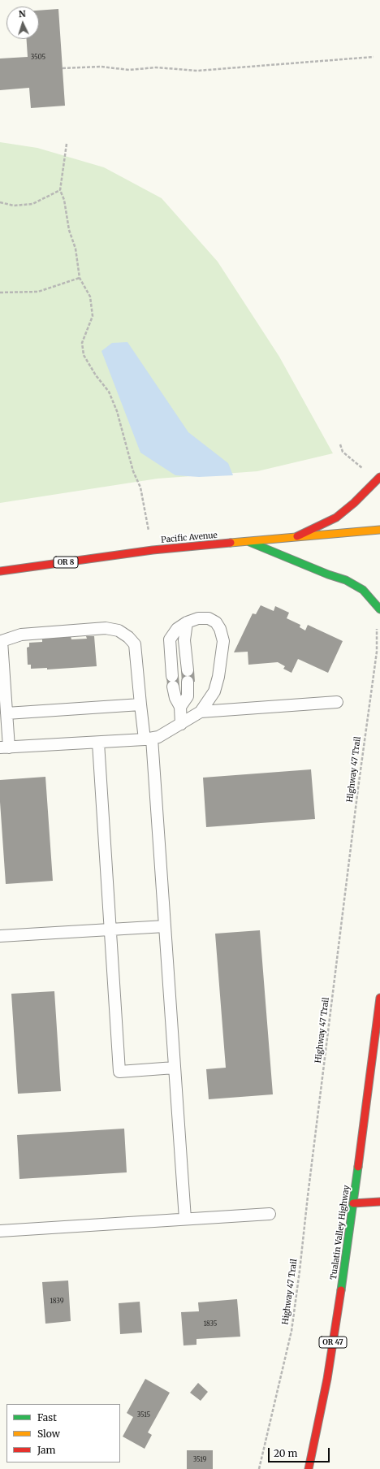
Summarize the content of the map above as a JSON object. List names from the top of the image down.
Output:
{
  "streets": {
    "main road": [
      "Pacific Avenue",
      "OR 8",
      "Tualatin Valley Highway",
      "OR 47"
    ],
    "path": ["Highway 47 Trail"]
  },
  "house_numbers": [
    "3505",
    "1839",
    "1835",
    "3515",
    "3519"
  ],
  "legend": ["Fast", "Slow", "Jam"],
  "scale_bar": "20 m",
  "north": "top"
}
